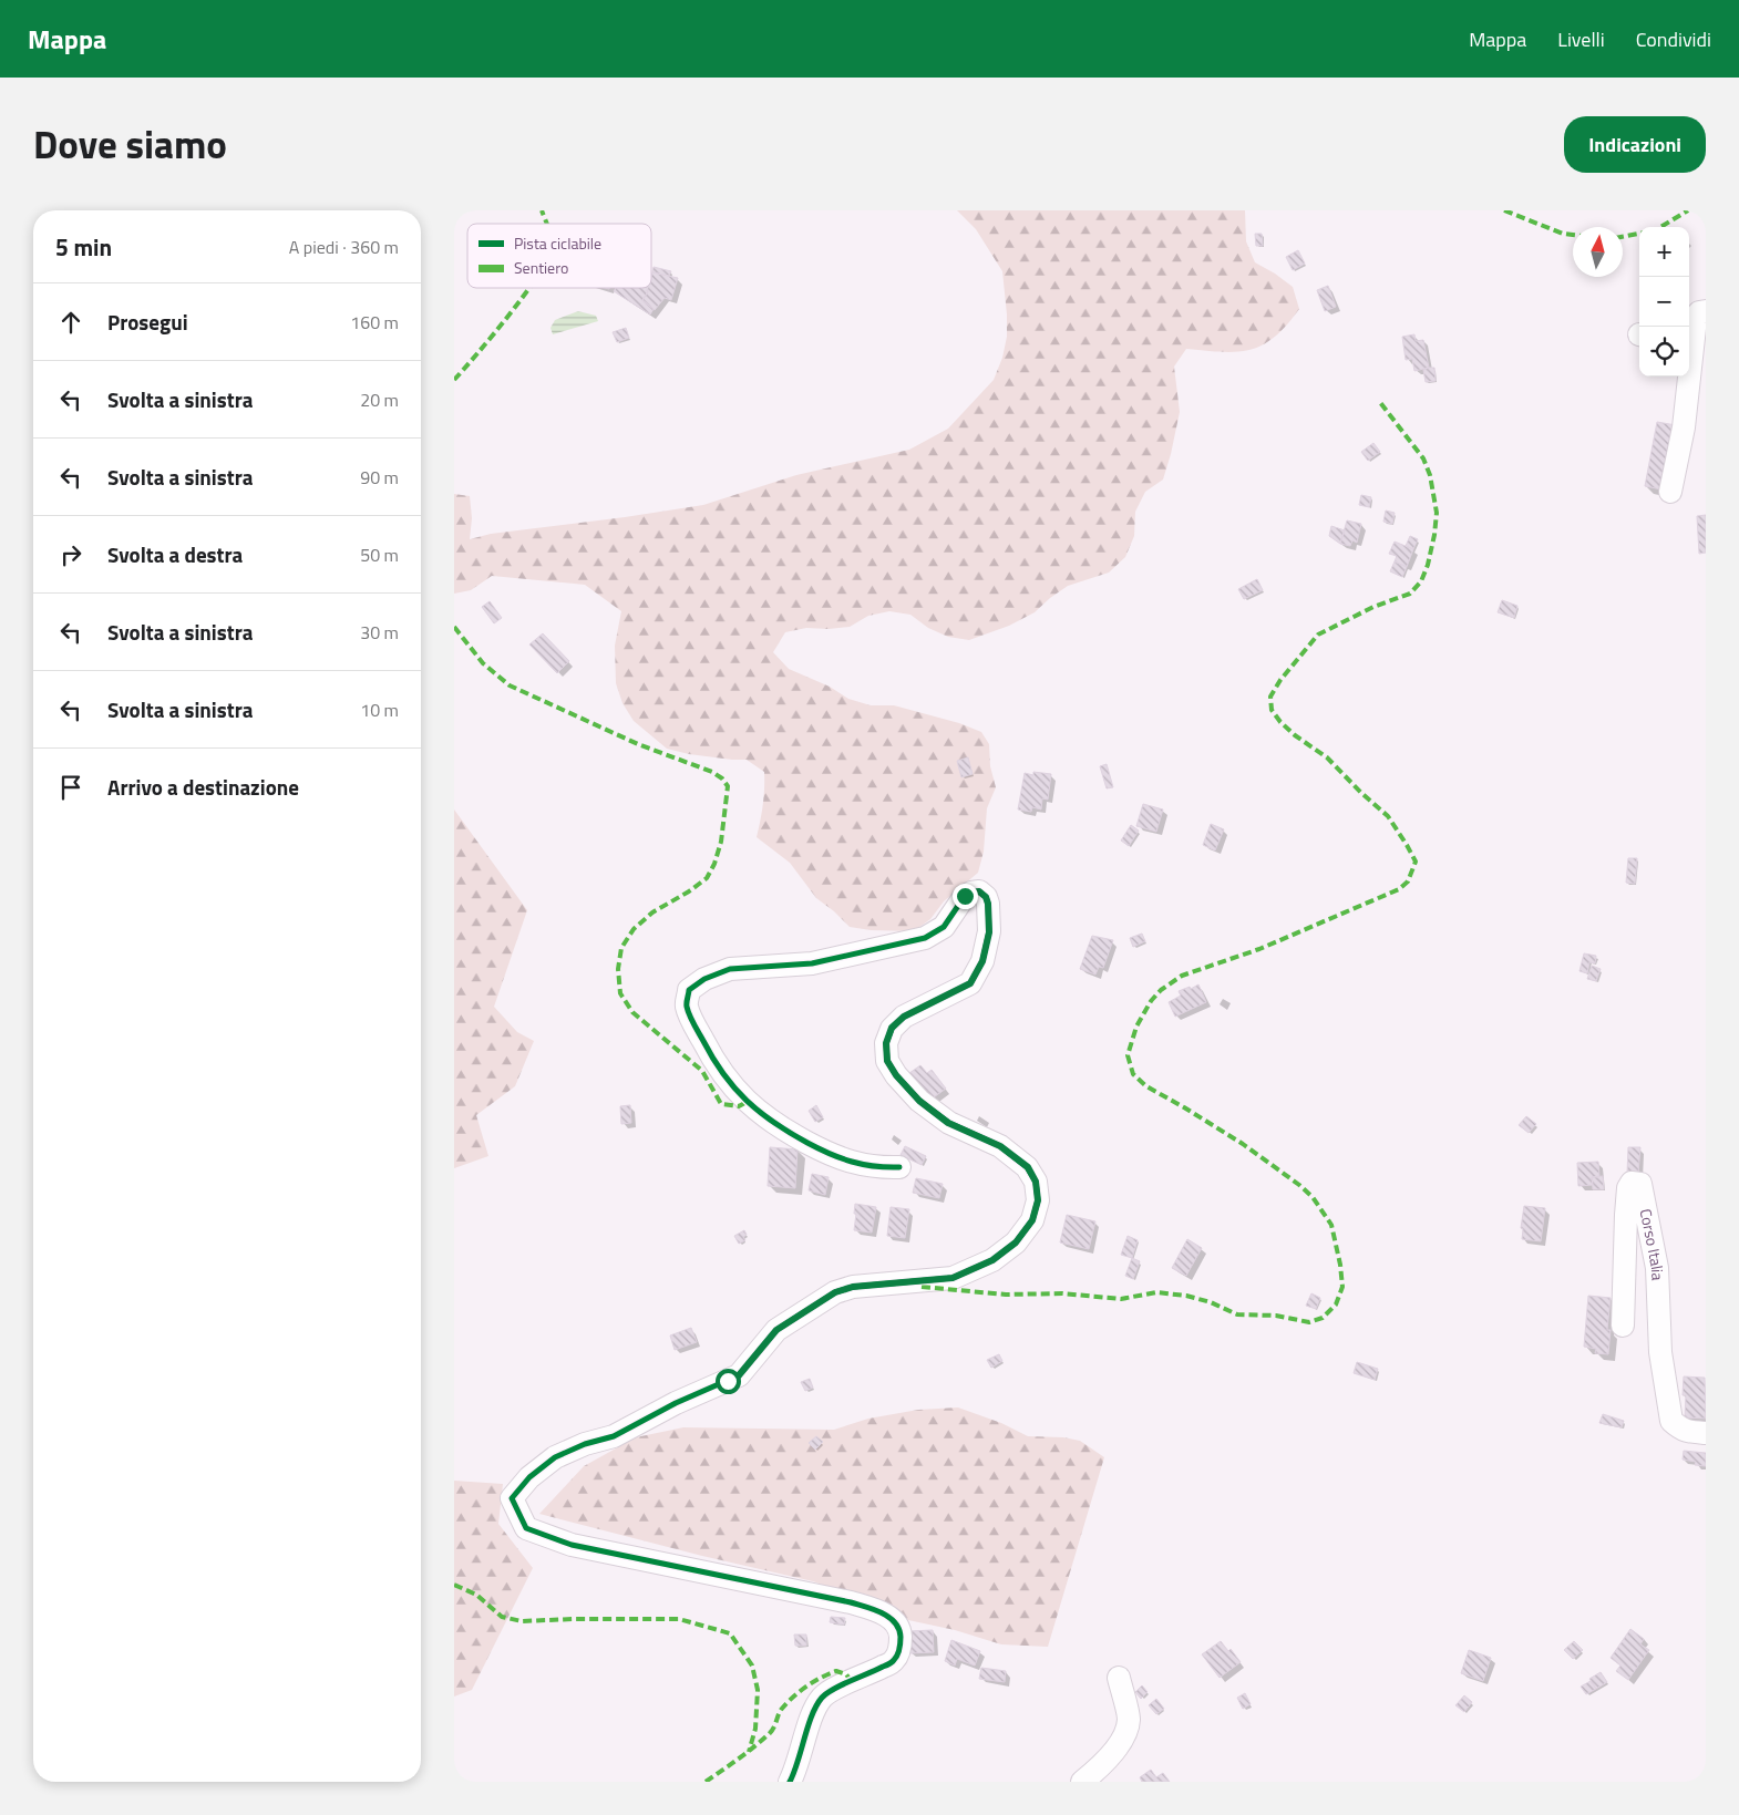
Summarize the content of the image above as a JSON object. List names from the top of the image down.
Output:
{
  "streets": {
    "street": ["Corso Italia"]
  },
  "legend": ["Pista ciclabile", "Sentiero"],
  "north": "top",
  "page": {
    "header": "Mappa",
    "nav": ["Mappa", "Livelli", "Condividi"],
    "title": "Dove siamo",
    "buttons": "Indicazioni",
    "heading": ["5 min", "A piedi · 360 m"],
    "map_buttons": ["+", "−"],
    "list": [
      ["Prosegui", "160 m"],
      ["Svolta a sinistra", "20 m"],
      ["Svolta a sinistra", "90 m"],
      ["Svolta a destra", "50 m"],
      ["Svolta a sinistra", "30 m"],
      ["Svolta a sinistra", "10 m"],
      "Arrivo a destinazione"
    ]
  }
}
